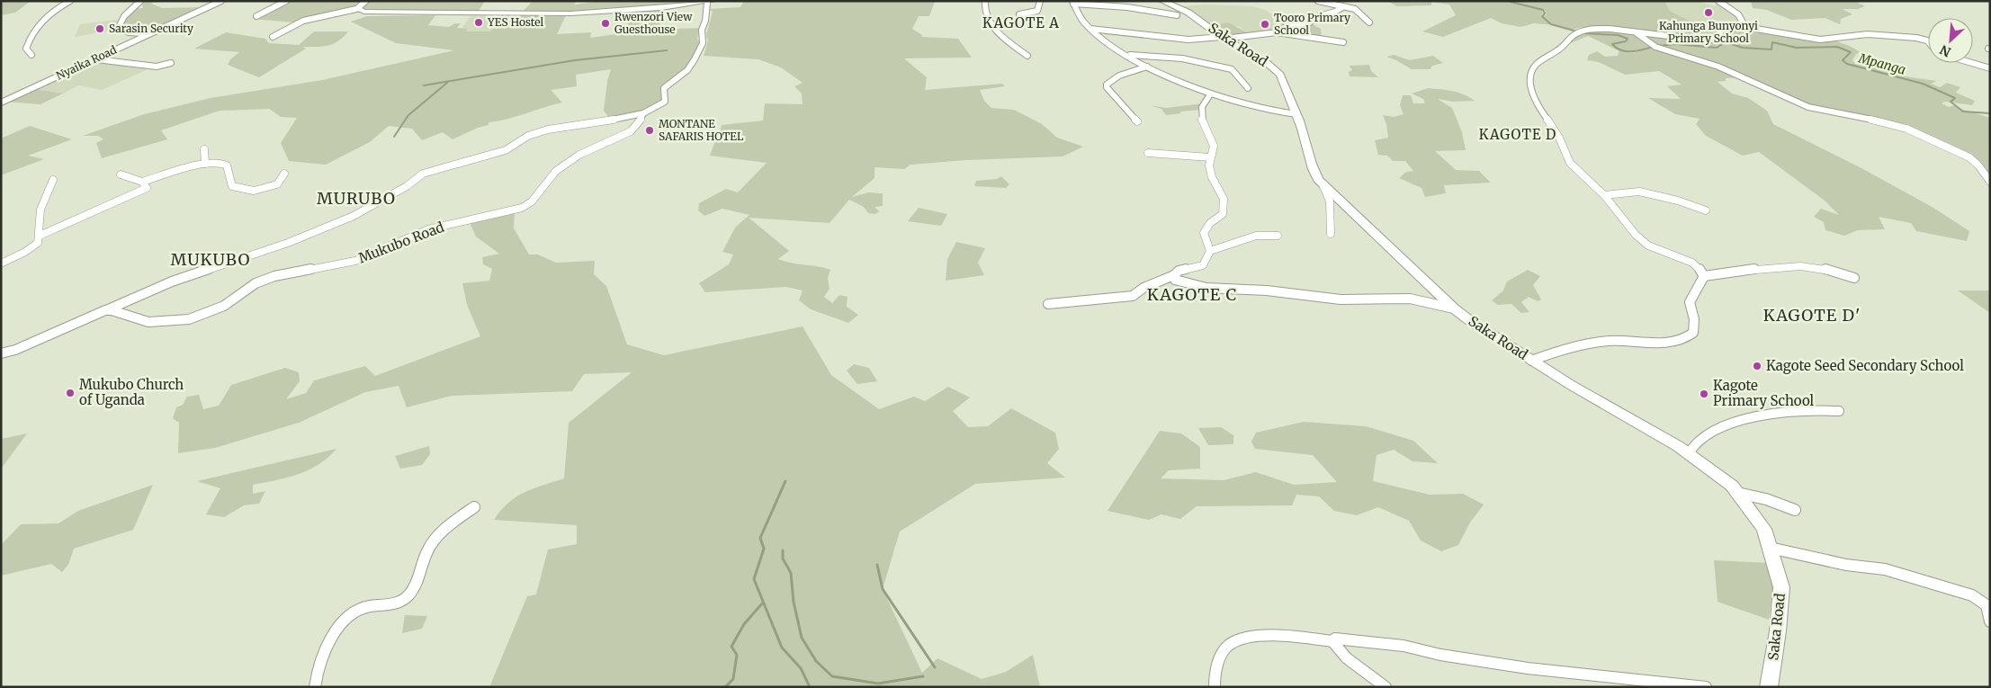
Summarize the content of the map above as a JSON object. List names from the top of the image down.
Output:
{
  "streets": {
    "main road": ["Saka Road"],
    "street": ["Nyaika Road", "Mukubo Road"]
  },
  "districts": [
    "KAGOTE A",
    "KAGOTE D",
    "MURUBO",
    "MUKUBO",
    "KAGOTE C",
    "KAGOTE D'"
  ],
  "water": ["Mpanga"],
  "places": [
    "Kahunga Bunyonyi Primary School",
    "YES Hostel",
    "Rwenzori View Guesthouse",
    "Tooro Primary School",
    "Sarasin Security",
    "MONTANE SAFARIS HOTEL",
    "Kagote Seed Secondary School",
    "Mukubo Church of Uganda",
    "Kagote Primary School"
  ],
  "north": "bottom left"
}
